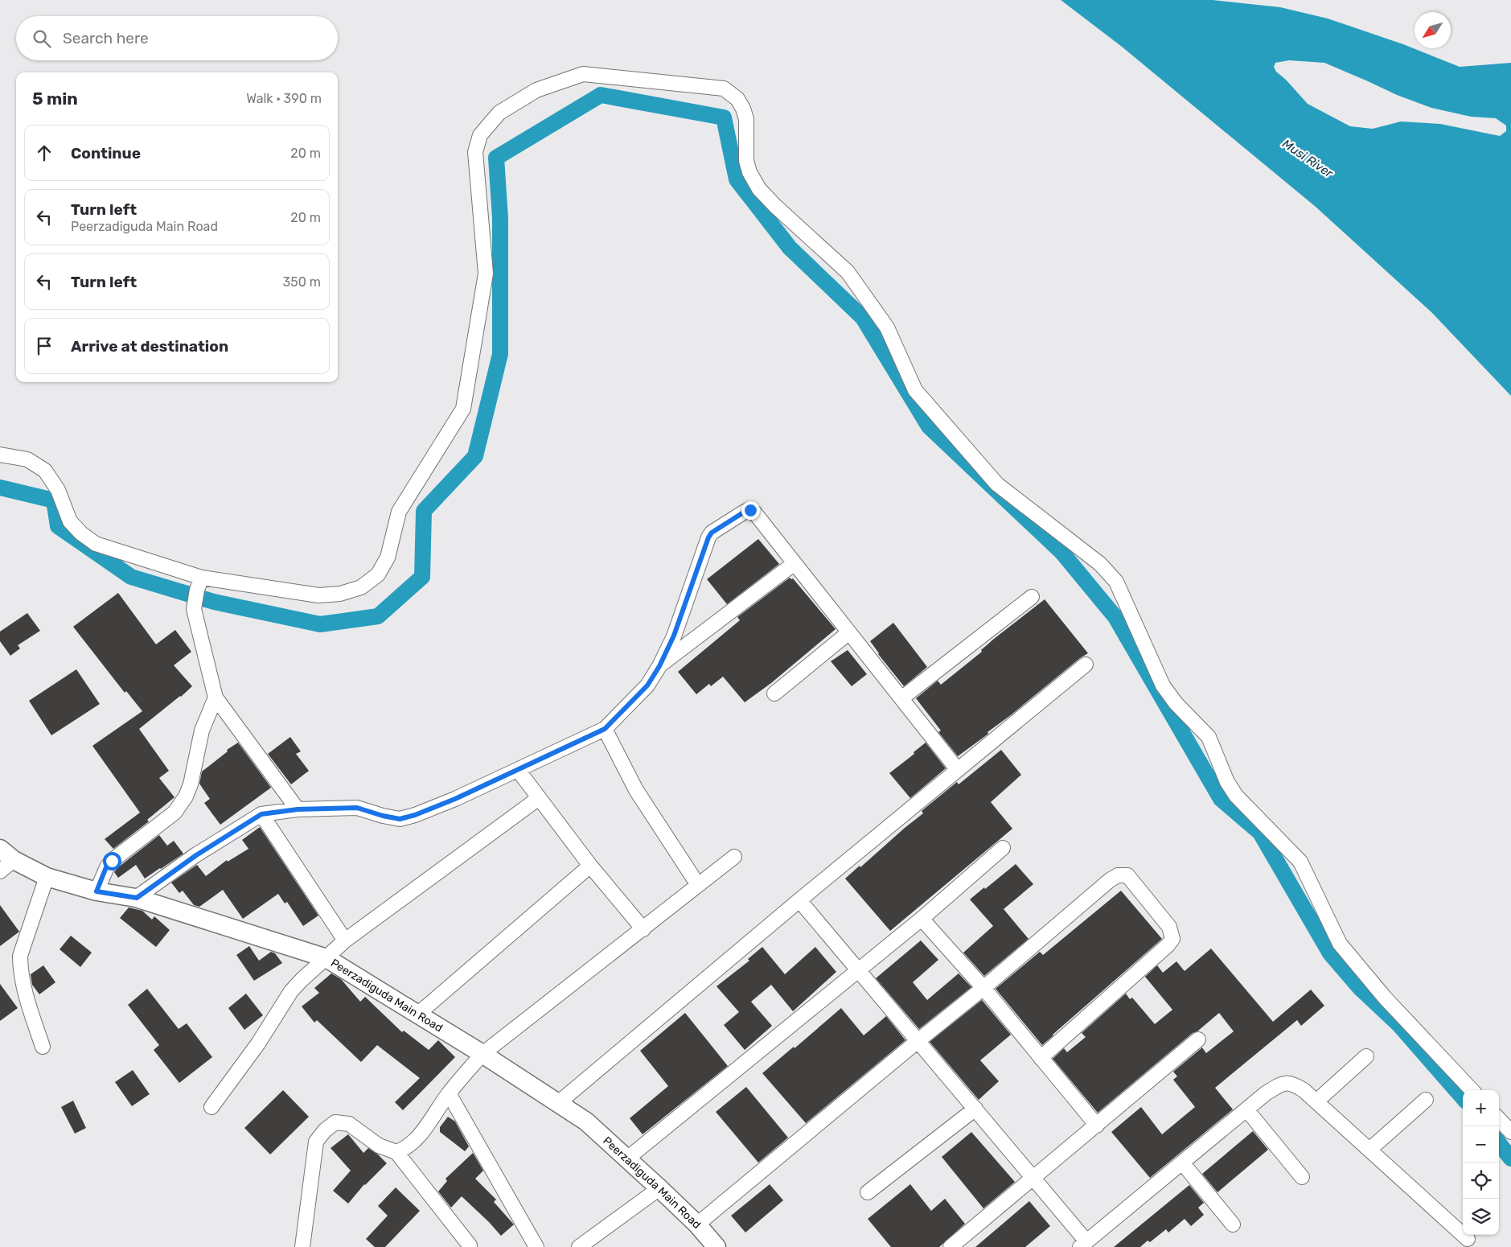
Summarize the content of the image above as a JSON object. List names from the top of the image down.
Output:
{
  "streets": {
    "street": ["Peerzadiguda Main Road"]
  },
  "water": ["Musi River"],
  "north": "bottom left",
  "page": {
    "search": "Search here",
    "heading": ["5 min", "Walk · 390 m"],
    "list": [
      ["Continue", "20 m"],
      ["Turn left", "Peerzadiguda Main Road", "20 m"],
      ["Turn left", "350 m"],
      "Arrive at destination"
    ],
    "map_buttons": ["+", "−"]
  }
}
